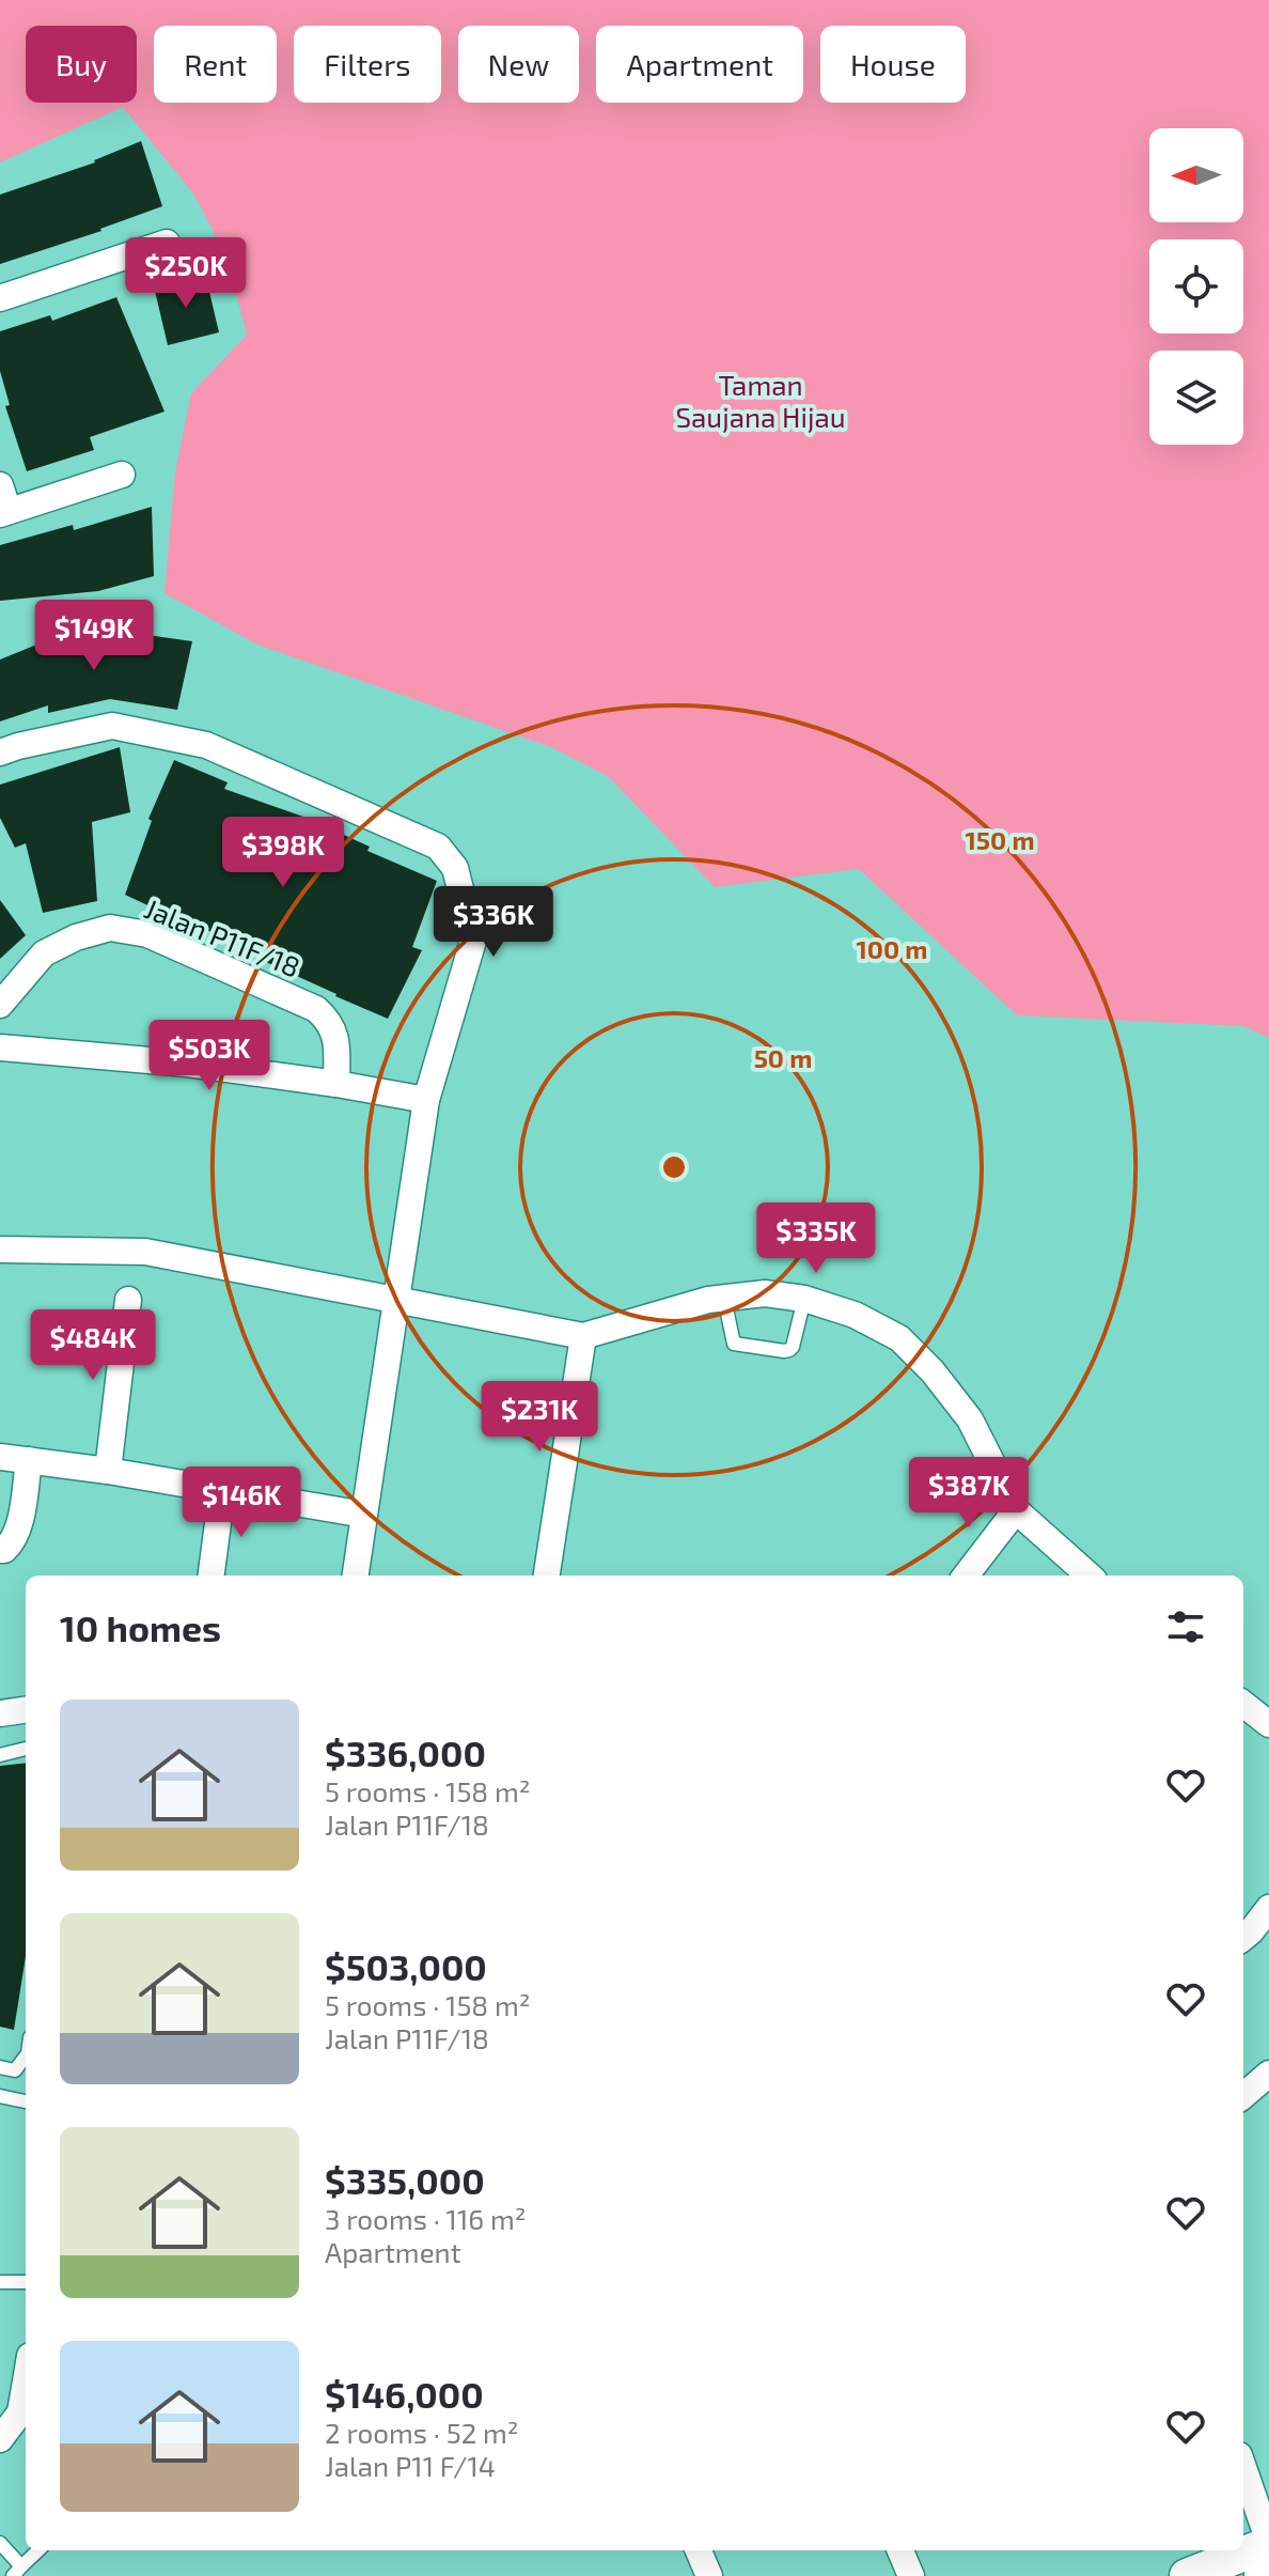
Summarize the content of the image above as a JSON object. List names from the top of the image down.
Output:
{
  "streets": {
    "street": ["Jalan P11F/18"]
  },
  "parks": ["Taman Saujana Hijau"],
  "north": "left",
  "page": {
    "chip": [
      "Buy",
      "Rent",
      "Filters",
      "New",
      "Apartment",
      "House"
    ],
    "price": [
      "$250K",
      "$149K",
      "$398K",
      "$336K",
      "$503K",
      "$335K",
      "$484K",
      "$231K",
      "$387K",
      "$146K"
    ],
    "heading": "10 homes",
    "list": [
      {
        "name": "$336,000",
        "note": "5 rooms · 158 m² · Jalan P11F/18"
      },
      {
        "name": "$503,000",
        "note": "5 rooms · 158 m² · Jalan P11F/18"
      },
      {
        "name": "$335,000",
        "note": "3 rooms · 116 m² · Apartment"
      },
      {
        "name": "$146,000",
        "note": "2 rooms · 52 m² · Jalan P11 F/14"
      }
    ]
  },
  "rings": ["150 m", "100 m", "50 m"]
}
